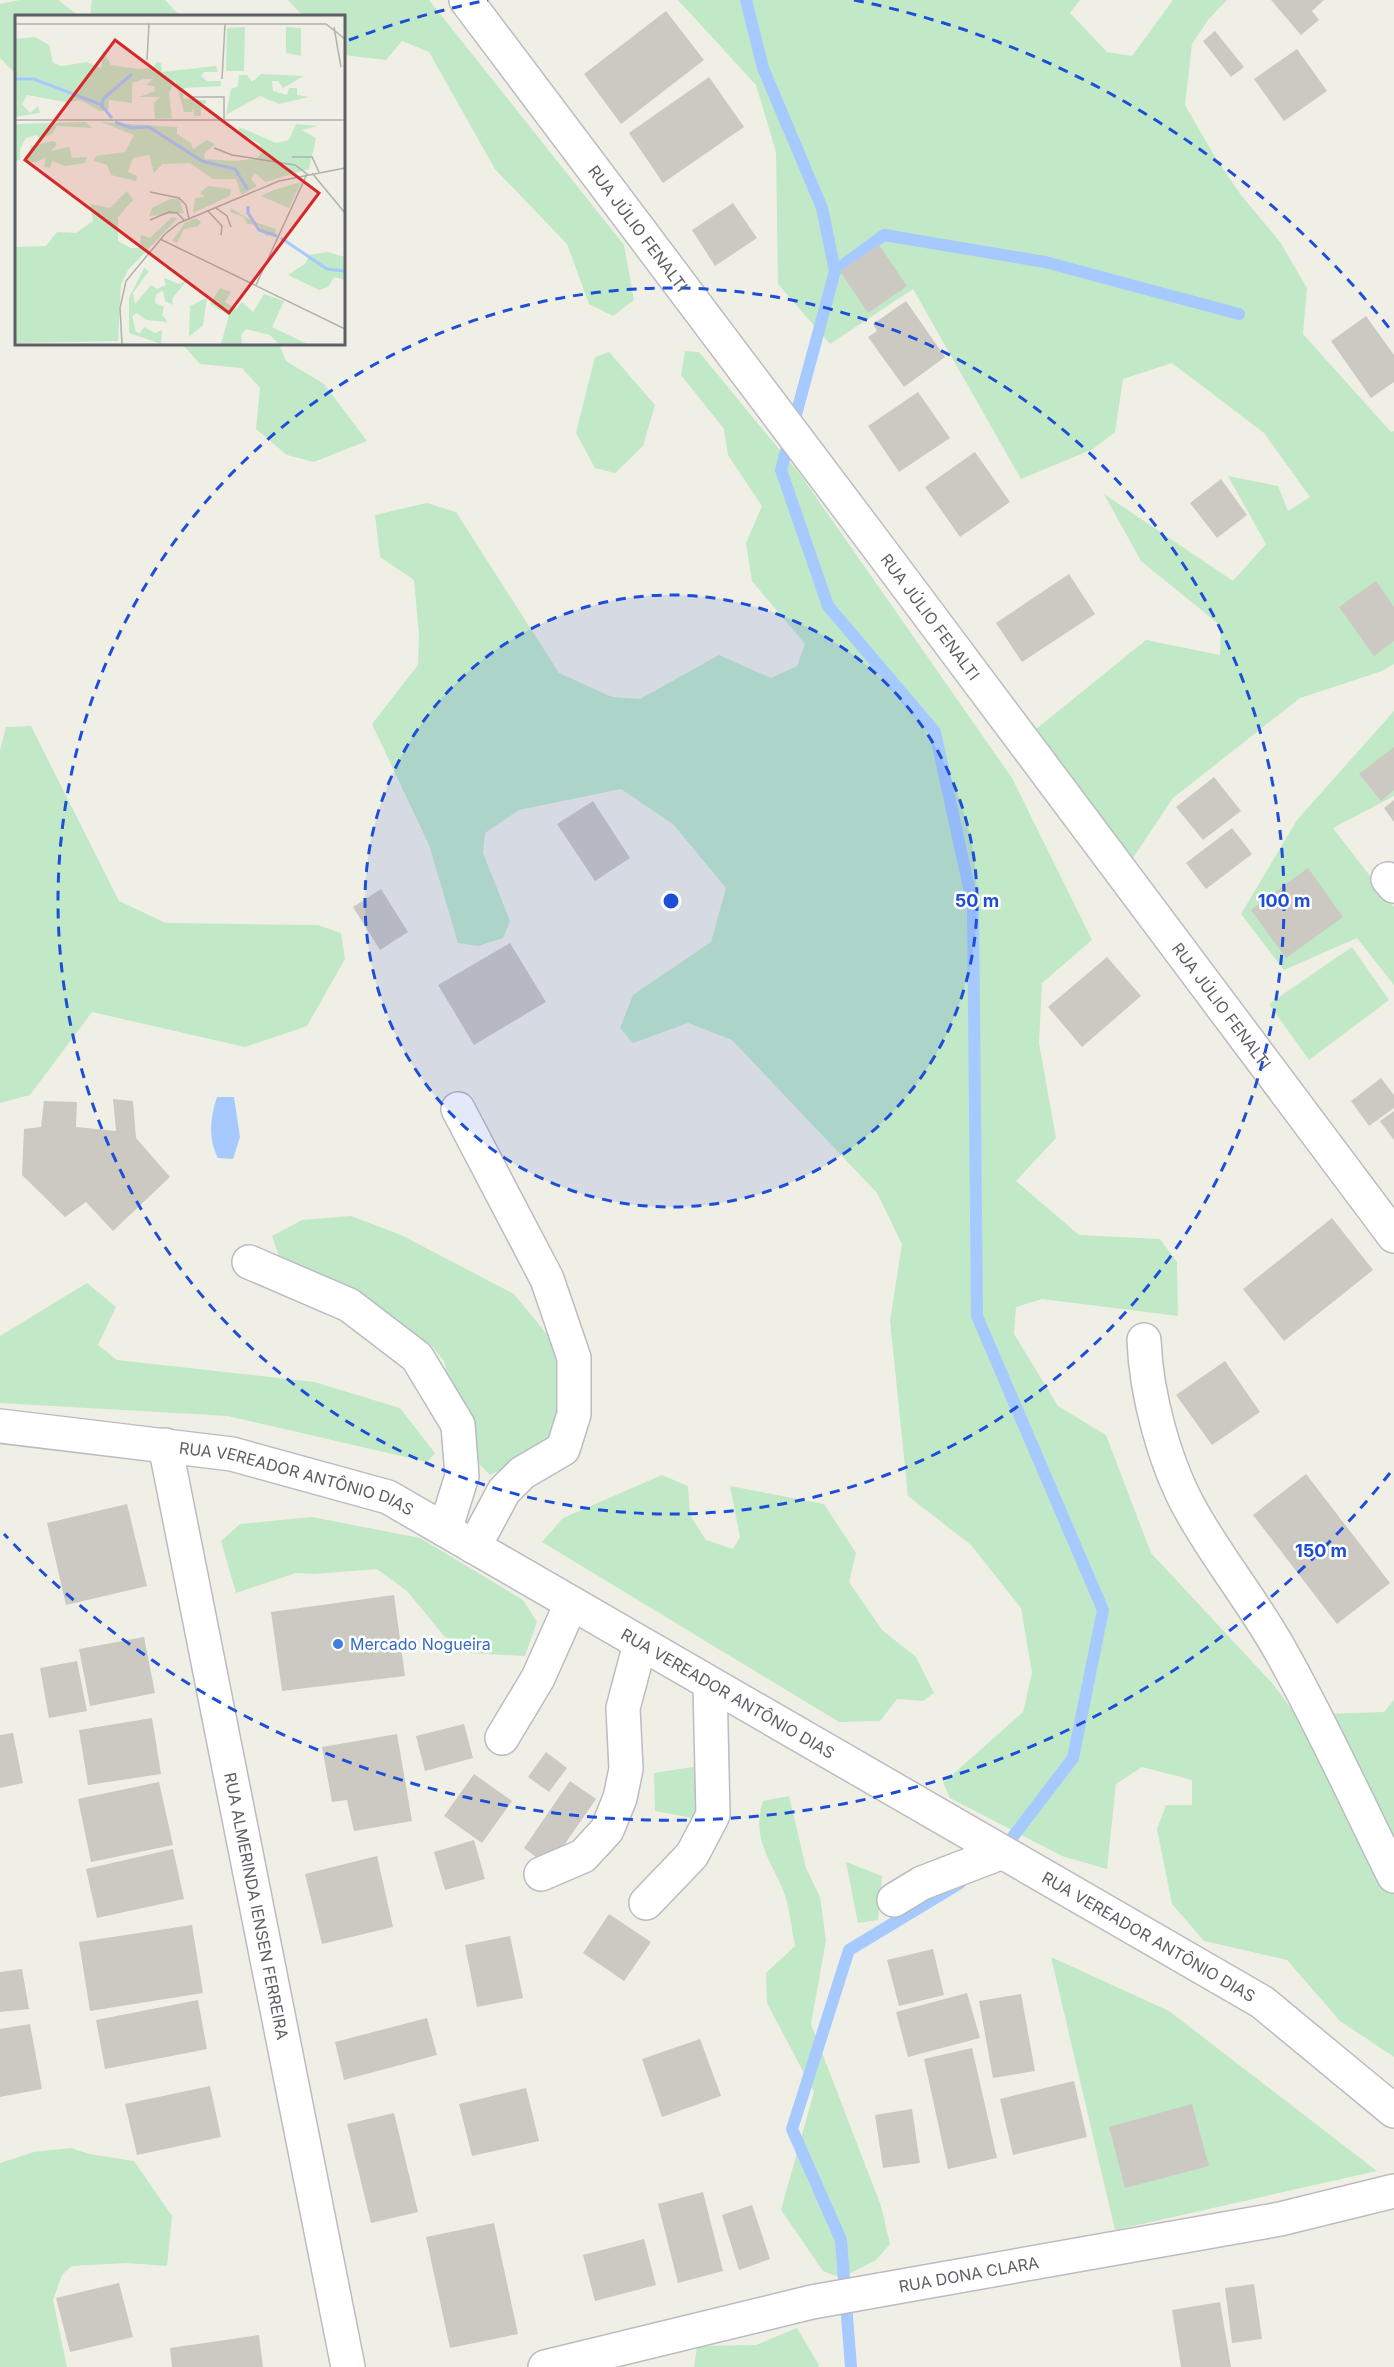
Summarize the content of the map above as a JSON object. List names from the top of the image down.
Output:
{
  "streets": {
    "street": [
      "RUA JÚLIO FENALTI",
      "RUA VEREADOR ANTÔNIO DIAS",
      "RUA ALMERINDA IENSEN FERREIRA",
      "RUA DONA CLARA"
    ]
  },
  "crossings": [
    ["RUA VEREADOR ANTÔNIO DIAS", "RUA ALMERINDA IENSEN FERREIRA"]
  ],
  "places": ["Mercado Nogueira"],
  "rings": ["50 m", "100 m", "150 m"]
}
